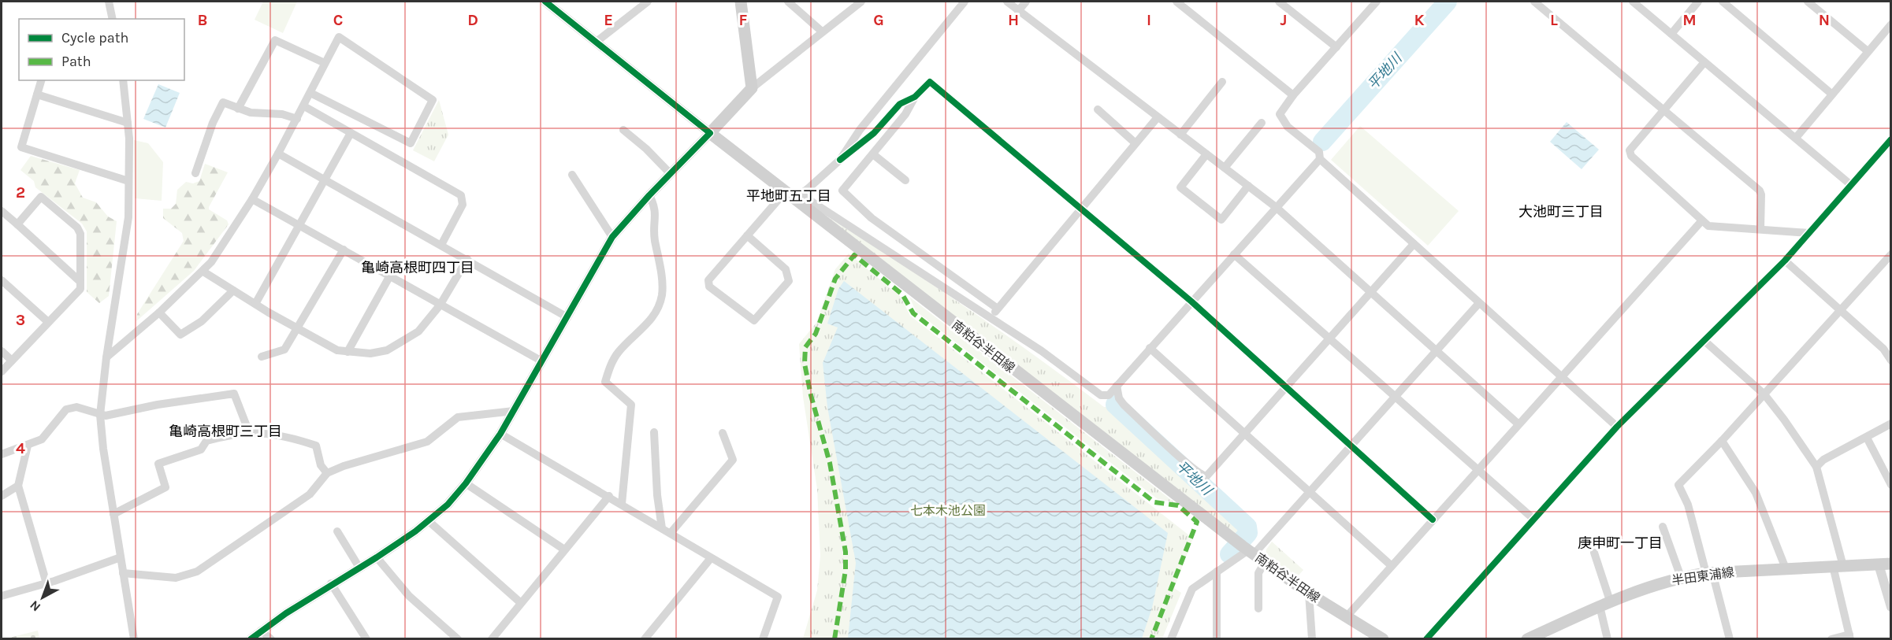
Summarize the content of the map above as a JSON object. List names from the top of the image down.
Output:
{
  "streets": {
    "main road": ["南粕谷半田線", "半田東浦線"]
  },
  "districts": [
    "平地町五丁目",
    "大池町三丁目",
    "亀崎高根町四丁目",
    "亀崎高根町三丁目",
    "庚申町一丁目"
  ],
  "water": ["平地川"],
  "parks": ["七本木池公園"],
  "legend": ["Cycle path", "Path"],
  "north": "bottom left",
  "grid": {
    "columns": [
      "B",
      "C",
      "D",
      "E",
      "F",
      "G",
      "H",
      "I",
      "J",
      "K",
      "L",
      "M",
      "N"
    ],
    "rows": ["2", "3", "4"]
  }
}
